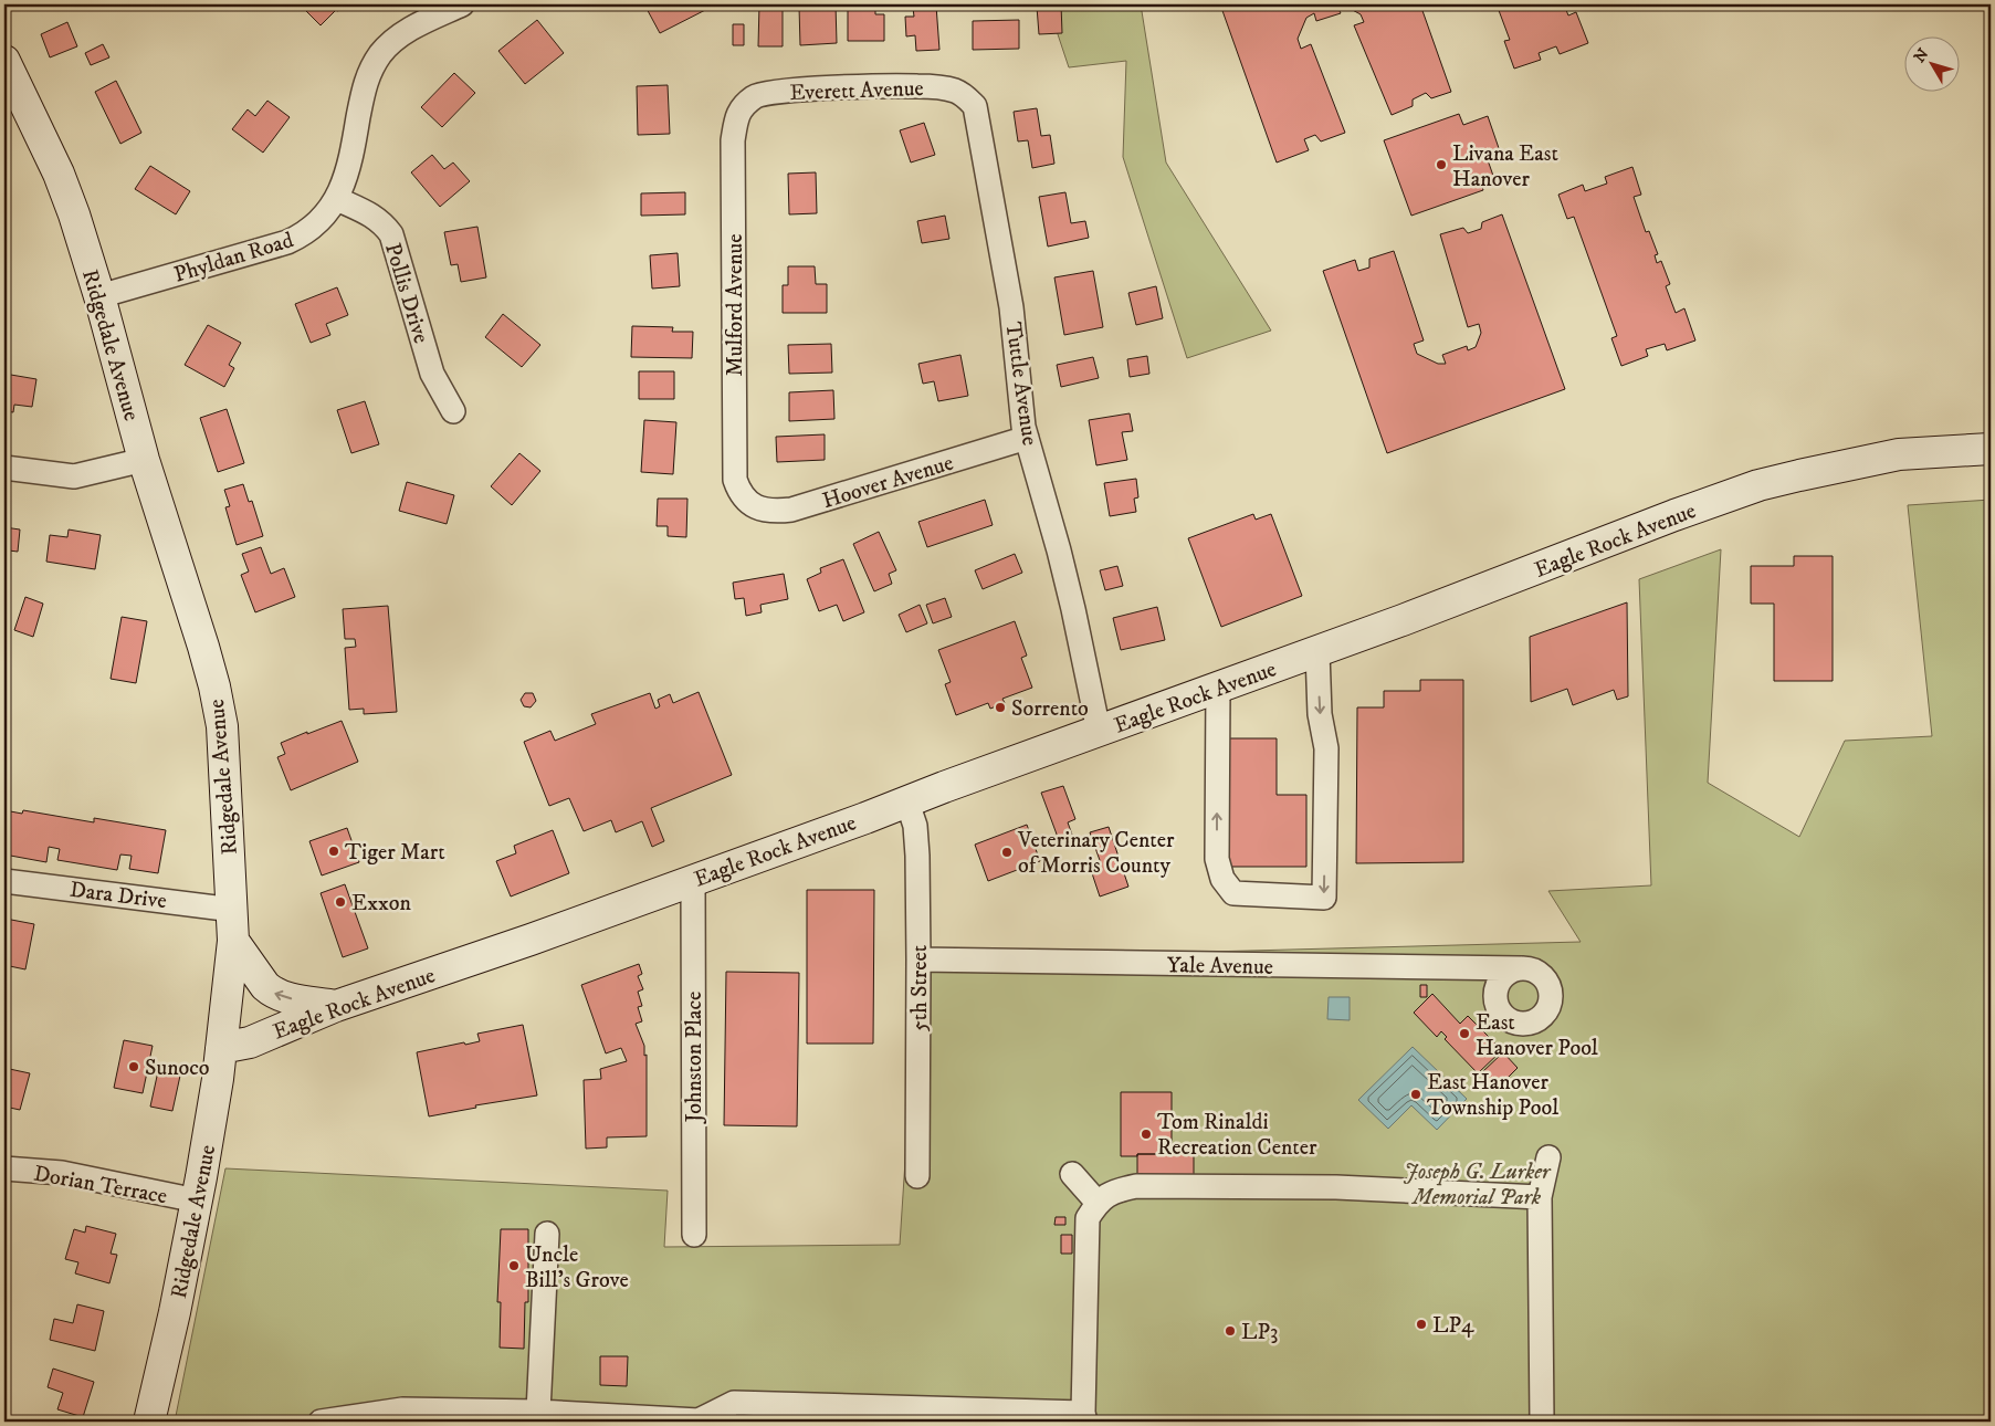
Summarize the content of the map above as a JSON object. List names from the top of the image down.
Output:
{
  "streets": {
    "main road": ["Ridgedale Avenue", "Eagle Rock Avenue"],
    "street": [
      "Everett Avenue",
      "Phyldan Road",
      "Pollis Drive",
      "Mulford Avenue",
      "Tuttle Avenue",
      "Hoover Avenue",
      "Dara Drive",
      "Yale Avenue",
      "5th Street",
      "Johnston Place",
      "Dorian Terrace"
    ]
  },
  "crossings": [
    ["Everett Avenue", "Mulford Avenue"],
    ["Everett Avenue", "Tuttle Avenue"],
    ["Phyldan Road", "Pollis Drive"],
    ["Phyldan Road", "Ridgedale Avenue"],
    ["Mulford Avenue", "Hoover Avenue"],
    ["Ridgedale Avenue", "Eagle Rock Avenue"],
    ["Ridgedale Avenue", "Dara Drive"],
    ["Ridgedale Avenue", "Dorian Terrace"],
    ["Tuttle Avenue", "Hoover Avenue"],
    ["Tuttle Avenue", "Eagle Rock Avenue"],
    ["Eagle Rock Avenue", "5th Street"],
    ["Eagle Rock Avenue", "Johnston Place"],
    ["Yale Avenue", "5th Street"]
  ],
  "parks": ["Joseph G. Lurker Memorial Park"],
  "places": [
    "Livana East Hanover",
    "Sorrento",
    "Tiger Mart",
    "Veterinary Center of Morris County",
    "Exxon",
    "East Hanover Pool",
    "Sunoco",
    "East Hanover Township Pool",
    "Tom Rinaldi Recreation Center",
    "Uncle Bill's Grove",
    "LP4",
    "LP3"
  ],
  "north": "top left"
}
